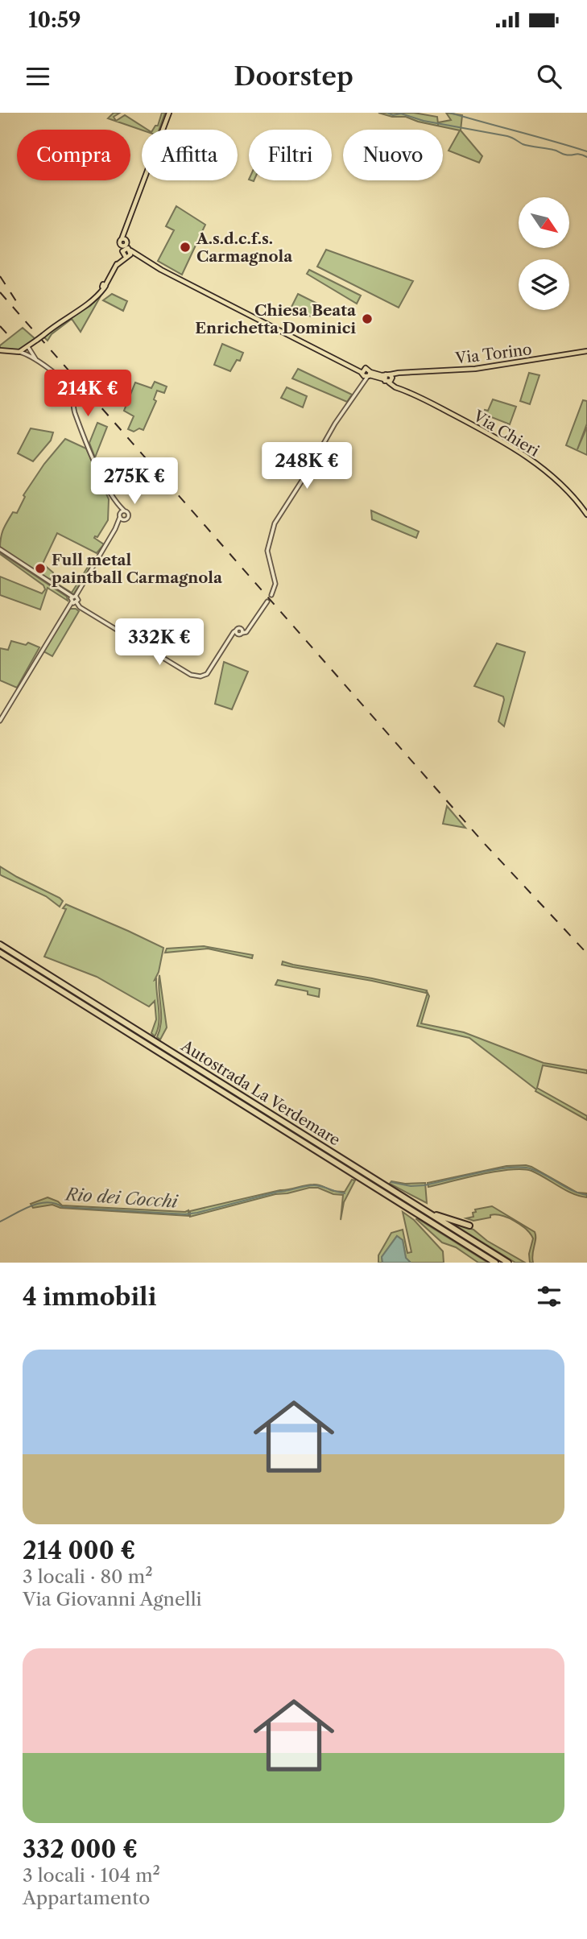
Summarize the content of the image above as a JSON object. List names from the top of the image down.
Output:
{
  "streets": {
    "highway": ["Autostrada La Verdemare"],
    "main road": ["Via Torino", "Via Chieri"]
  },
  "crossings": [
    ["Via Torino", "Via Chieri"]
  ],
  "water": ["Rio dei Cocchi"],
  "places": ["A.s.d.c.f.s. Carmagnola", "Chiesa Beata Enrichetta Dominici", "Full metal paintball Carmagnola"],
  "north": "bottom right",
  "page": {
    "status": "10:59",
    "header": "Doorstep",
    "chip": [
      "Compra",
      "Affitta",
      "Filtri",
      "Nuovo"
    ],
    "price": [
      "214K €",
      "248K €",
      "275K €",
      "332K €"
    ],
    "heading": "4 immobili",
    "list": [
      {
        "name": "214 000 €",
        "note": "3 locali · 80 m² · Via Giovanni Agnelli"
      },
      {
        "name": "332 000 €",
        "note": "3 locali · 104 m² · Appartamento"
      }
    ]
  }
}
